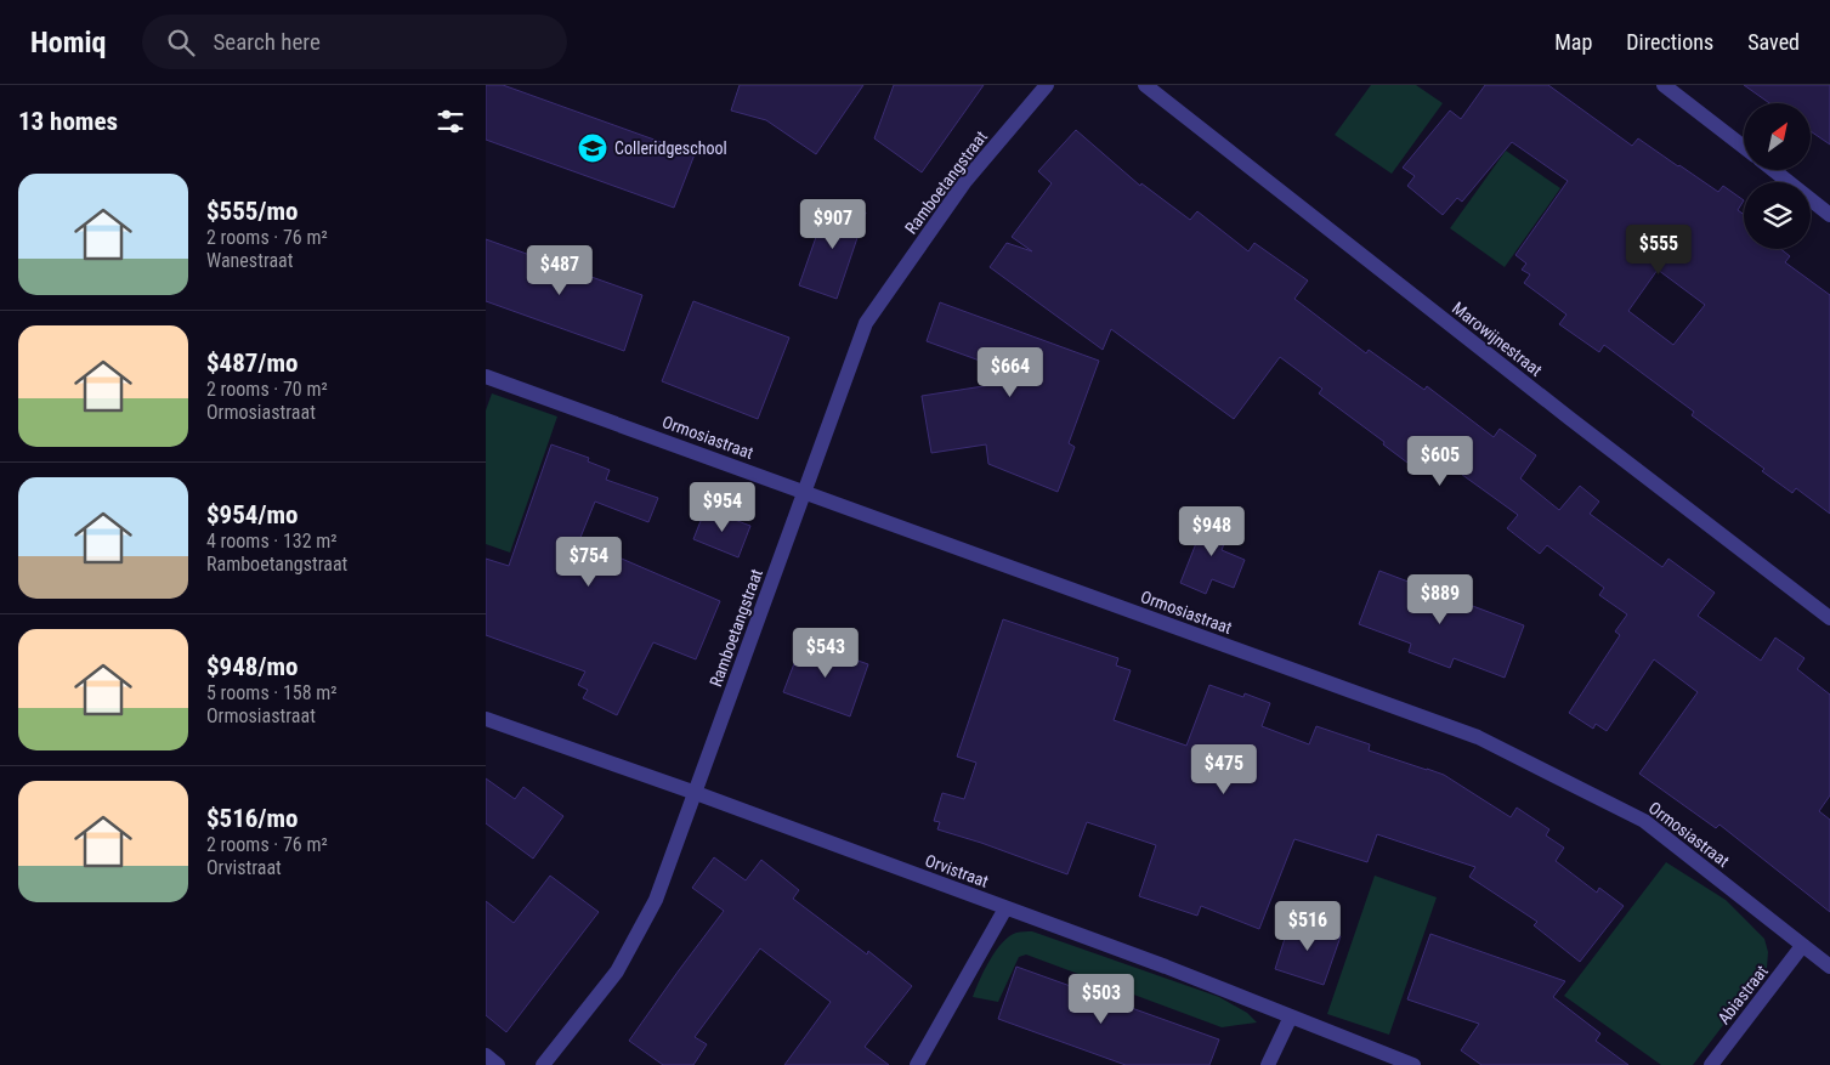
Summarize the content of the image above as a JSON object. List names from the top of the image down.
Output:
{
  "streets": {
    "street": [
      "Ramboetangstraat",
      "Marowijnestraat",
      "Ormosiastraat",
      "Orvistraat",
      "Abiastraat"
    ]
  },
  "crossings": [
    ["Ramboetangstraat", "Ormosiastraat"],
    ["Ramboetangstraat", "Orvistraat"],
    ["Ormosiastraat", "Abiastraat"]
  ],
  "places": {
    "school or university": ["Colleridgeschool"]
  },
  "north": "top right",
  "page": {
    "header": "Homiq",
    "search": "Search here",
    "nav": ["Map", "Directions", "Saved"],
    "heading": "13 homes",
    "list": [
      {
        "name": "$555/mo",
        "note": "2 rooms · 76 m² · Wanestraat"
      },
      {
        "name": "$487/mo",
        "note": "2 rooms · 70 m² · Ormosiastraat"
      },
      {
        "name": "$954/mo",
        "note": "4 rooms · 132 m² · Ramboetangstraat"
      },
      {
        "name": "$948/mo",
        "note": "5 rooms · 158 m² · Ormosiastraat"
      },
      {
        "name": "$516/mo",
        "note": "2 rooms · 76 m² · Orvistraat"
      }
    ],
    "price": [
      "$907",
      "$555",
      "$487",
      "$664",
      "$605",
      "$954",
      "$948",
      "$754",
      "$889",
      "$543",
      "$475",
      "$516",
      "$503"
    ]
  }
}
